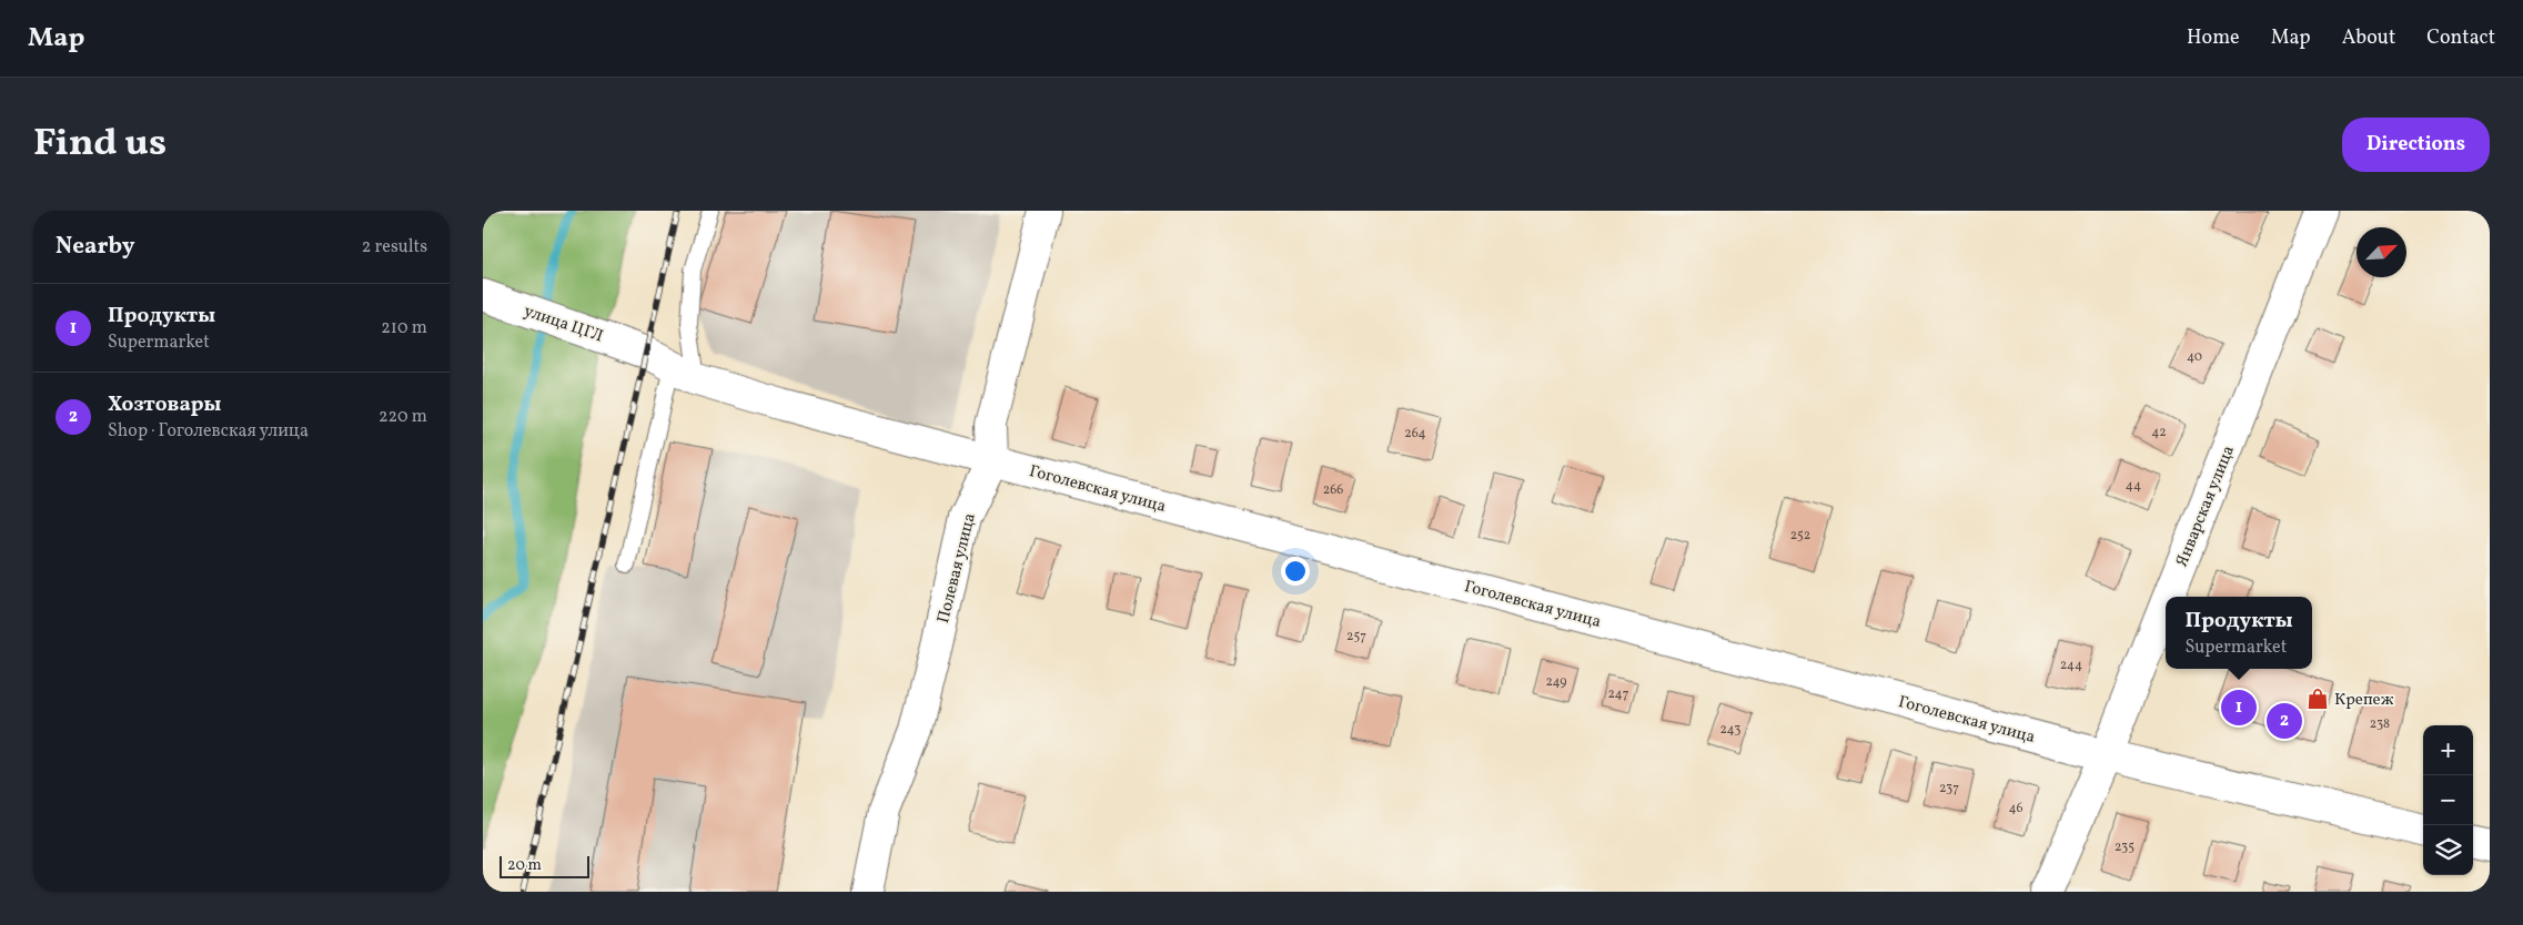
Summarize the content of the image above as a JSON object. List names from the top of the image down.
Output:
{
  "streets": {
    "street": [
      "улица ЦГЛ",
      "Гоголевская улица",
      "Январская улица",
      "Полевая улица"
    ]
  },
  "crossings": [
    ["улица ЦГЛ", "Гоголевская улица"],
    ["Гоголевская улица", "Январская улица"],
    ["Гоголевская улица", "Полевая улица"]
  ],
  "places": {
    "shop": ["Крепеж"]
  },
  "house_numbers": [
    "40",
    "42",
    "264",
    "44",
    "266",
    "252",
    "257",
    "244",
    "249",
    "247",
    "238",
    "243",
    "237",
    "46",
    "235"
  ],
  "scale_bar": "20 m",
  "north": "top right",
  "page": {
    "header": "Map",
    "nav": [
      "Home",
      "Map",
      "About",
      "Contact"
    ],
    "title": "Find us",
    "buttons": "Directions",
    "heading": ["Nearby", "2 results"],
    "list": [
      {
        "mark": "1",
        "name": "Продукты",
        "note": "Supermarket",
        "value": "210 m"
      },
      {
        "mark": "2",
        "name": "Хозтовары",
        "note": "Shop · Гоголевская улица",
        "value": "220 m"
      }
    ],
    "popup": ["Продукты", "Supermarket"],
    "pins": ["1", "2"],
    "map_buttons": ["+", "−"],
    "scale": "20 m"
  }
}
